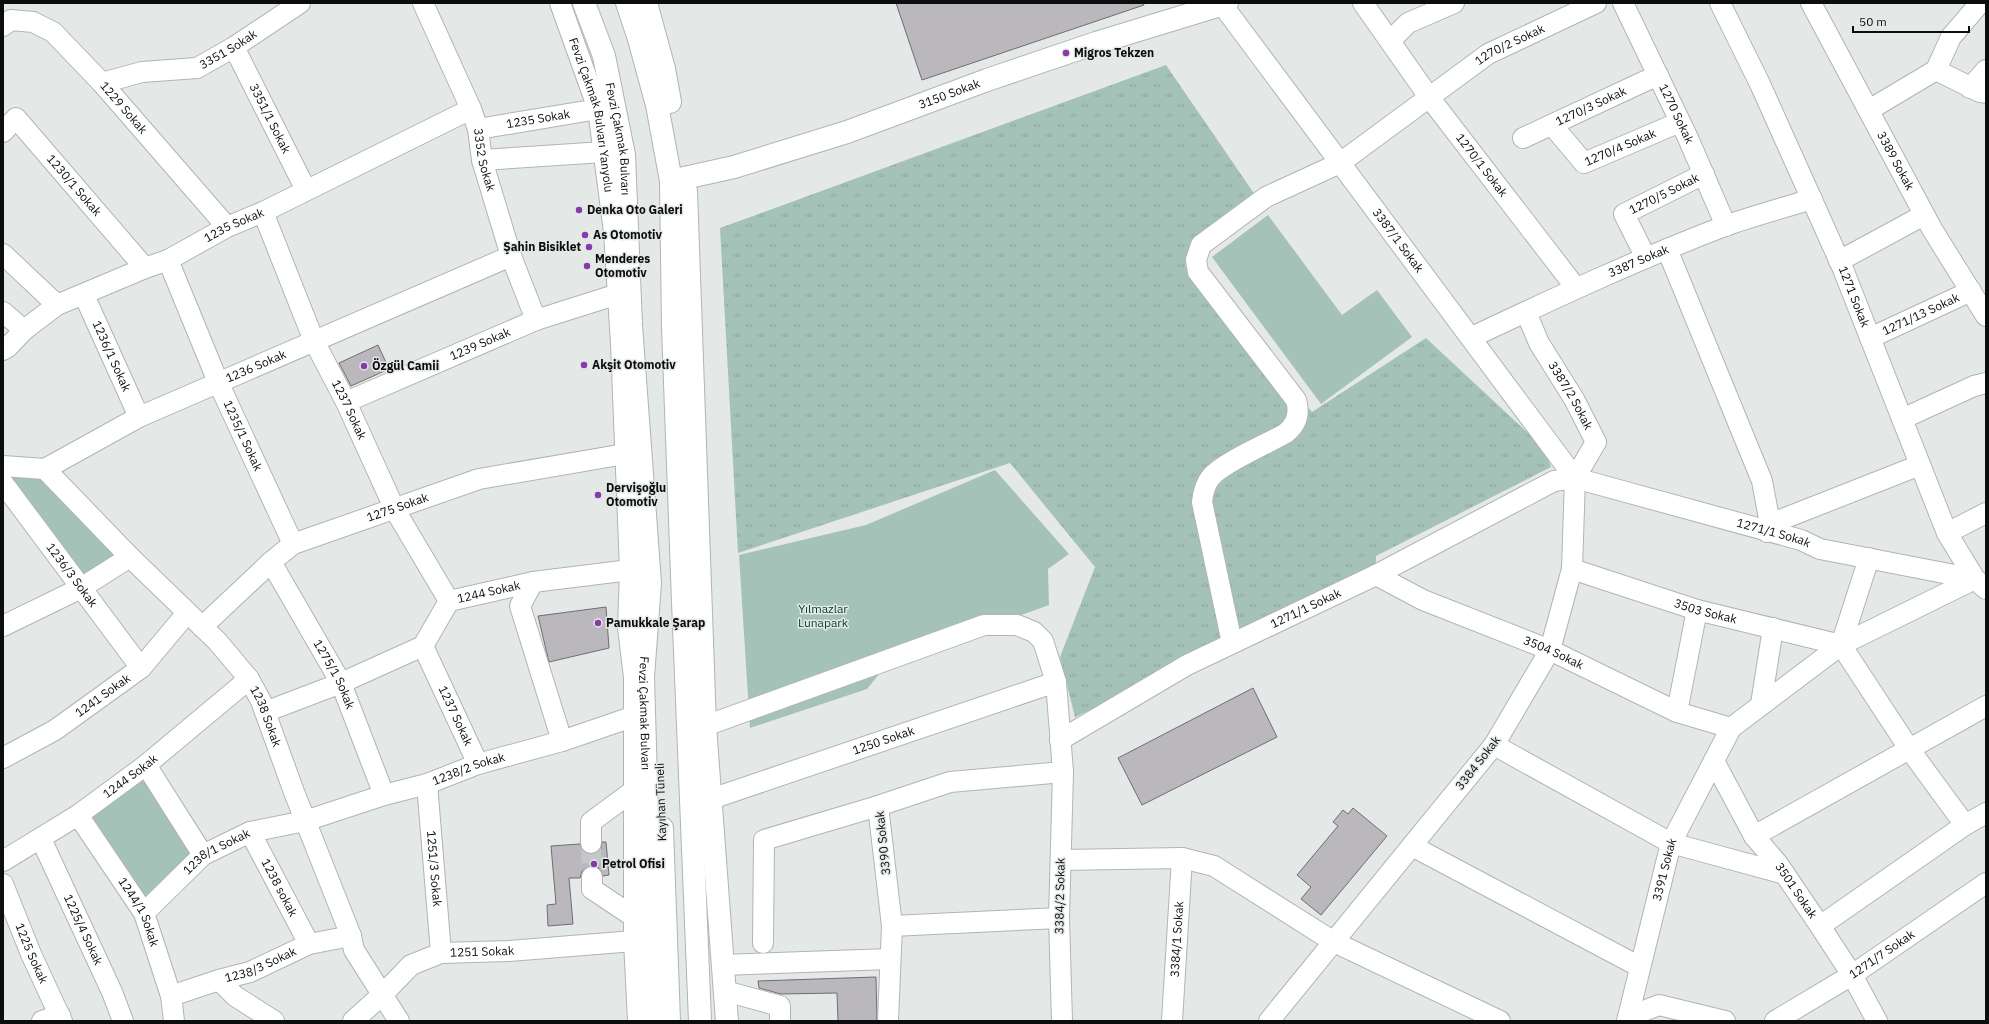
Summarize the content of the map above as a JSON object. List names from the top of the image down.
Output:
{
  "streets": {
    "main road": ["3150 Sokak", "Fevzi Çakmak Bulvarı", "Kayıhan Tüneli"],
    "street": [
      "1270/2 Sokak",
      "3351 Sokak",
      "1270/3 Sokak",
      "1229 Sokak",
      "1270 Sokak",
      "Fevzi Çakmak Bulvarı Yanyolu",
      "3351/1 Sokak",
      "1235 Sokak",
      "1270/4 Sokak",
      "3352 Sokak",
      "3389 Sokak",
      "1270/1 Sokak",
      "1230/1 Sokak",
      "1270/5 Sokak",
      "3387/1 Sokak",
      "3387 Sokak",
      "1271 Sokak",
      "1271/13 Sokak",
      "1239 Sokak",
      "1236/1 Sokak",
      "1236 Sokak",
      "3387/2 Sokak",
      "1237 Sokak",
      "1235/1 Sokak",
      "1275 Sokak",
      "1271/1 Sokak",
      "1236/3 Sokak",
      "1244 Sokak",
      "3503 Sokak",
      "3504 Sokak",
      "1275/1 Sokak",
      "1241 Sokak",
      "1238 Sokak",
      "1250 Sokak",
      "3384 Sokak",
      "1238/2 Sokak",
      "3390 Sokak",
      "1238/1 Sokak",
      "1251/3 Sokak",
      "3391 Sokak",
      "1238 sokak",
      "3501 Sokak",
      "3384/2 Sokak",
      "1244/1 Sokak",
      "1225/4 Sokak",
      "3384/1 Sokak",
      "1251 Sokak",
      "1225 Sokak",
      "1271/7 Sokak",
      "1238/3 Sokak"
    ]
  },
  "crossings": [
    ["1270/2 Sokak", "1270/1 Sokak"],
    ["1270/2 Sokak", "3387/1 Sokak"],
    ["1270/2 Sokak", "1271/1 Sokak"],
    ["3351 Sokak", "1229 Sokak"],
    ["3351 Sokak", "3351/1 Sokak"],
    ["3150 Sokak", "3387/1 Sokak"],
    ["1270/3 Sokak", "1270 Sokak"],
    ["1270/3 Sokak", "1270/4 Sokak"],
    ["1229 Sokak", "1235 Sokak"],
    ["1270 Sokak", "1270/4 Sokak"],
    ["1270 Sokak", "1270/5 Sokak"],
    ["1270 Sokak", "3387 Sokak"],
    ["Fevzi Çakmak Bulvarı Yanyolu", "1235 Sokak"],
    ["Fevzi Çakmak Bulvarı Yanyolu", "1239 Sokak"],
    ["Fevzi Çakmak Bulvarı Yanyolu", "1275 Sokak"],
    ["Fevzi Çakmak Bulvarı Yanyolu", "1244 Sokak"],
    ["Fevzi Çakmak Bulvarı Yanyolu", "1238/2 Sokak"],
    ["Fevzi Çakmak Bulvarı Yanyolu", "1251 Sokak"],
    ["3351/1 Sokak", "1235 Sokak"],
    ["1235 Sokak", "3352 Sokak"],
    ["1235 Sokak", "1230/1 Sokak"],
    ["1235 Sokak", "1236/1 Sokak"],
    ["1235 Sokak", "1237 Sokak"],
    ["1235 Sokak", "1235/1 Sokak"],
    ["Fevzi Çakmak Bulvarı", "Kayıhan Tüneli"],
    ["3352 Sokak", "1239 Sokak"],
    ["3352 Sokak", "1236 Sokak"],
    ["3389 Sokak", "1271/13 Sokak"],
    ["1270/1 Sokak", "3387 Sokak"],
    ["1270/5 Sokak", "3387 Sokak"],
    ["3387/1 Sokak", "3387 Sokak"],
    ["3387/1 Sokak", "3387/2 Sokak"],
    ["3387/1 Sokak", "1271/1 Sokak"],
    ["3387/1 Sokak", "3384 Sokak"],
    ["3387 Sokak", "1271 Sokak"],
    ["3387 Sokak", "3387/2 Sokak"],
    ["1271 Sokak", "1271/13 Sokak"],
    ["1271 Sokak", "1271/1 Sokak"],
    ["1239 Sokak", "1237 Sokak"],
    ["1236/1 Sokak", "1236 Sokak"],
    ["1236 Sokak", "1237 Sokak"],
    ["1236 Sokak", "1235/1 Sokak"],
    ["1236 Sokak", "1238 Sokak"],
    ["3387/2 Sokak", "1271/1 Sokak"],
    ["3387/2 Sokak", "3384 Sokak"],
    ["1237 Sokak", "1275 Sokak"],
    ["1237 Sokak", "1244 Sokak"],
    ["1237 Sokak", "1238/2 Sokak"],
    ["1235/1 Sokak", "1275 Sokak"],
    ["1275 Sokak", "1275/1 Sokak"],
    ["1275 Sokak", "1238 Sokak"],
    ["1271/1 Sokak", "3504 Sokak"],
    ["1271/1 Sokak", "3384 Sokak"],
    ["1271/1 Sokak", "3384/2 Sokak"],
    ["1236/3 Sokak", "1241 Sokak"],
    ["1244 Sokak", "1238 Sokak"],
    ["1244 Sokak", "1244/1 Sokak"],
    ["1244 Sokak", "1225/4 Sokak"],
    ["3503 Sokak", "3384 Sokak"],
    ["3504 Sokak", "3384 Sokak"],
    ["3504 Sokak", "3391 Sokak"],
    ["1275/1 Sokak", "1238/2 Sokak"],
    ["1241 Sokak", "1238 Sokak"],
    ["1238 Sokak", "1238/2 Sokak"],
    ["1238 Sokak", "1238/1 Sokak"],
    ["1238 Sokak", "1251 Sokak"],
    ["1238 Sokak", "1238/3 Sokak"],
    ["1250 Sokak", "3384/2 Sokak"],
    ["1238/2 Sokak", "1238/1 Sokak"],
    ["1238/2 Sokak", "1251/3 Sokak"],
    ["3390 Sokak", "3384/2 Sokak"],
    ["1238/1 Sokak", "1238 sokak"],
    ["1238/1 Sokak", "1244/1 Sokak"],
    ["1251/3 Sokak", "1251 Sokak"],
    ["3391 Sokak", "3501 Sokak"],
    ["1238 sokak", "1238/3 Sokak"],
    ["3501 Sokak", "1271/7 Sokak"],
    ["1244/1 Sokak", "1238/3 Sokak"]
  ],
  "parks": ["Yılmazlar Lunapark"],
  "places": [
    "Migros Tekzen",
    "Denka Oto Galeri",
    "As Otomotiv",
    "Şahin Bisiklet",
    "Menderes Otomotiv",
    "Akşit Otomotiv",
    "Özgül Camii",
    "Dervişoğlu Otomotiv",
    "Pamukkale Şarap",
    "Petrol Ofisi"
  ],
  "scale_bar": "50 m"
}
